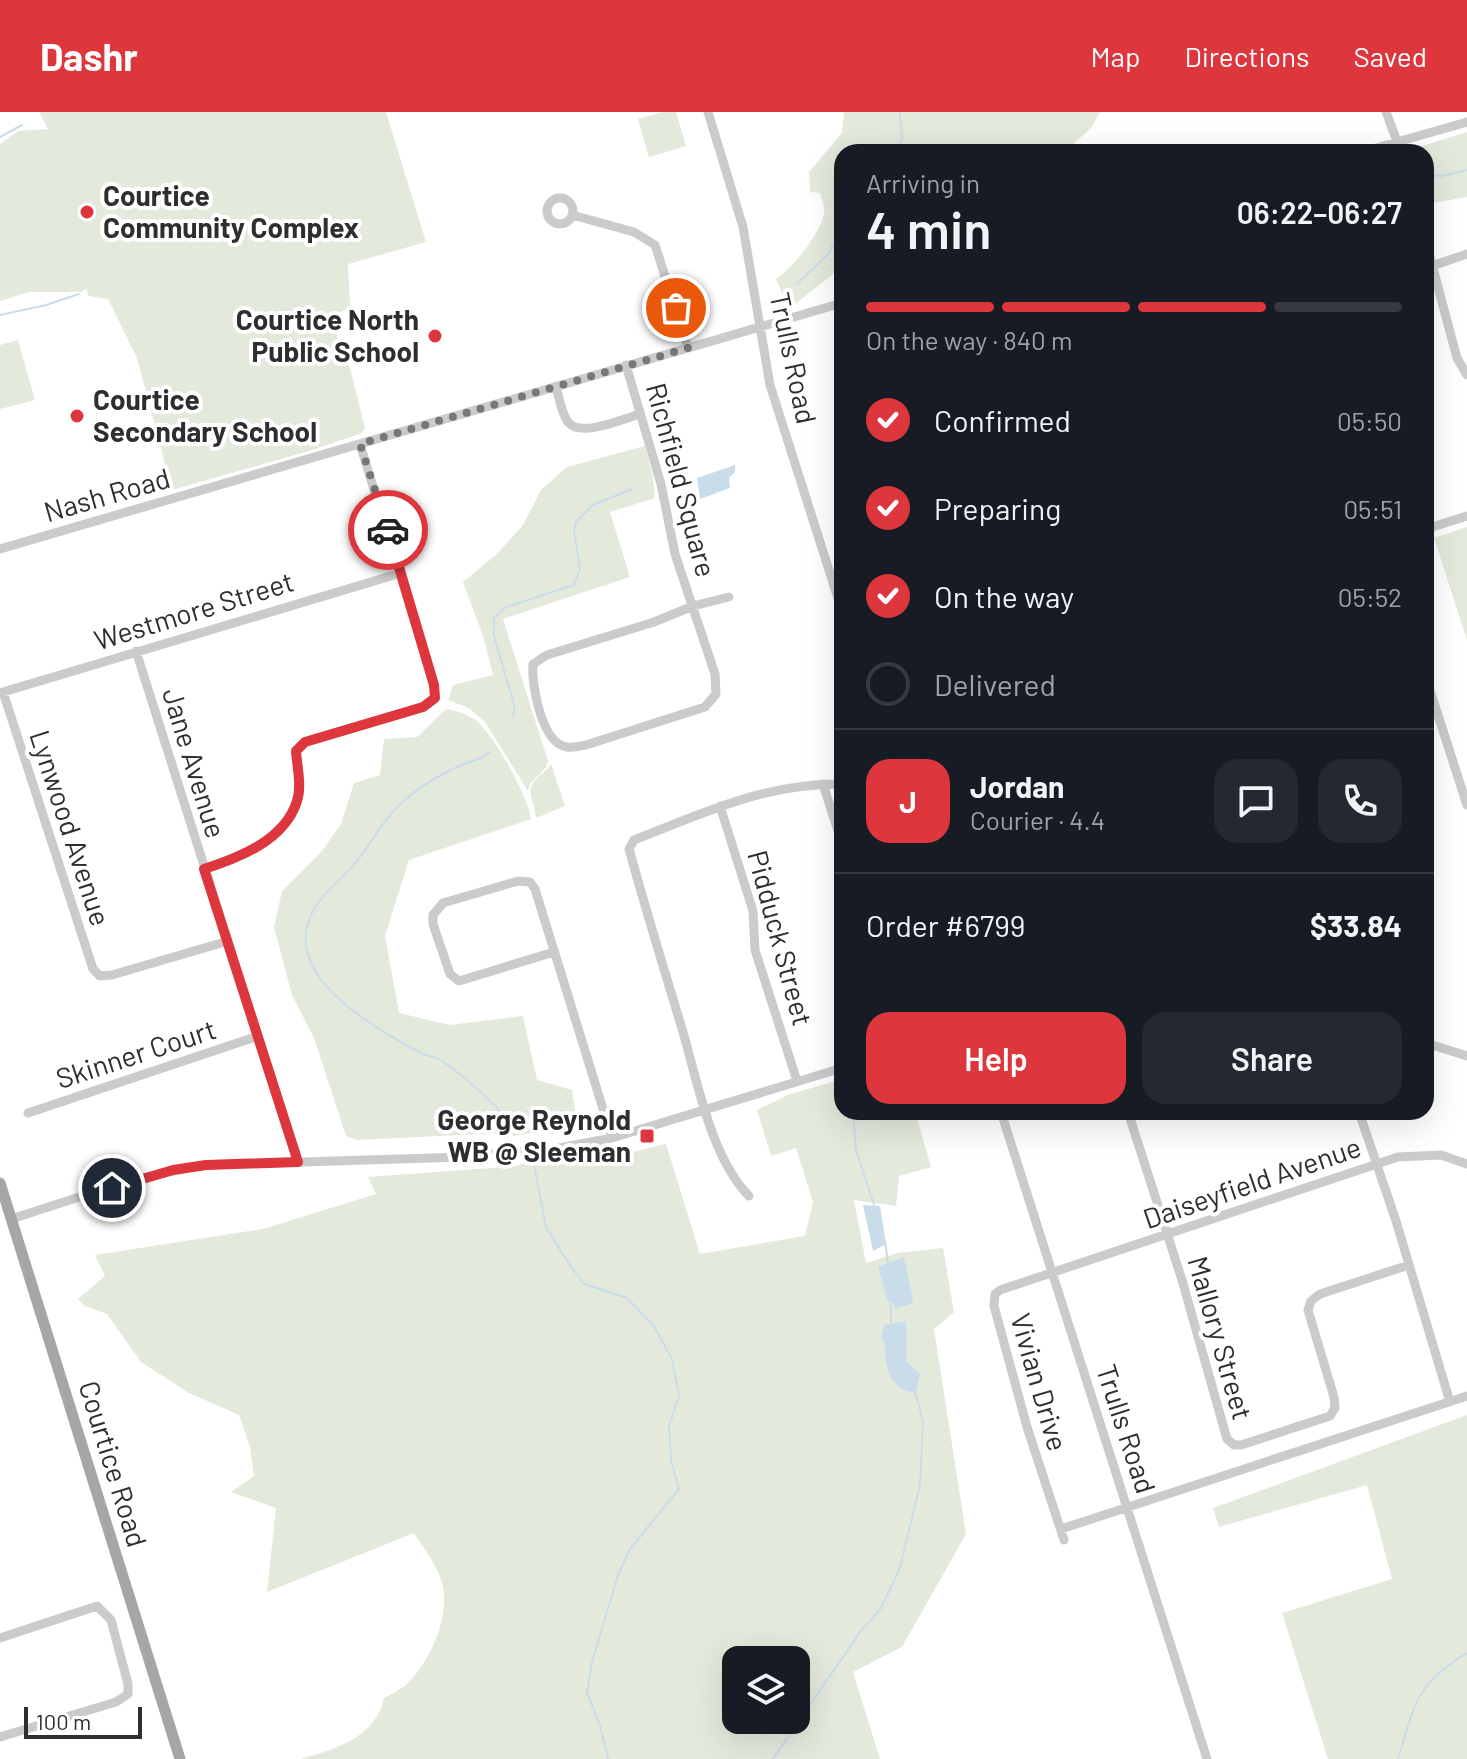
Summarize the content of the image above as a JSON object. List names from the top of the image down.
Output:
{
  "streets": {
    "main road": ["Courtice Road"],
    "street": [
      "Trulls Road",
      "Richfield Square",
      "Nash Road",
      "Westmore Street",
      "Jane Avenue",
      "Lynwood Avenue",
      "Pidduck Street",
      "Skinner Court",
      "Daiseyfield Avenue",
      "Mallory Street",
      "Vivian Drive"
    ]
  },
  "crossings": [
    ["Trulls Road", "Nash Road"],
    ["Trulls Road", "Daiseyfield Avenue"],
    ["Trulls Road", "Vivian Drive"],
    ["Richfield Square", "Nash Road"],
    ["Westmore Street", "Jane Avenue"],
    ["Westmore Street", "Lynwood Avenue"],
    ["Jane Avenue", "Lynwood Avenue"],
    ["Jane Avenue", "Skinner Court"],
    ["Daiseyfield Avenue", "Mallory Street"],
    ["Daiseyfield Avenue", "Vivian Drive"]
  ],
  "places": {
    "other": ["Courtice Community Complex", "Courtice North Public School", "Courtice Secondary School"],
    "transit": ["George Reynold WB @ Sleeman"]
  },
  "scale_bar": "100 m",
  "page": {
    "header": "Dashr",
    "nav": ["Map", "Directions", "Saved"],
    "heading": ["4 min", "Arriving in", "06:22–06:27"],
    "panel": [
      "Jordan",
      "Courier · 4.4",
      "Order #6799",
      "$33.84"
    ],
    "bar": "On the way · 840 m",
    "list": [
      ["Confirmed", "05:50"],
      ["Preparing", "05:51"],
      ["On the way", "05:52"],
      "Delivered"
    ],
    "round": "J",
    "buttons": ["Help", "Share"],
    "scale": "100 m"
  }
}
